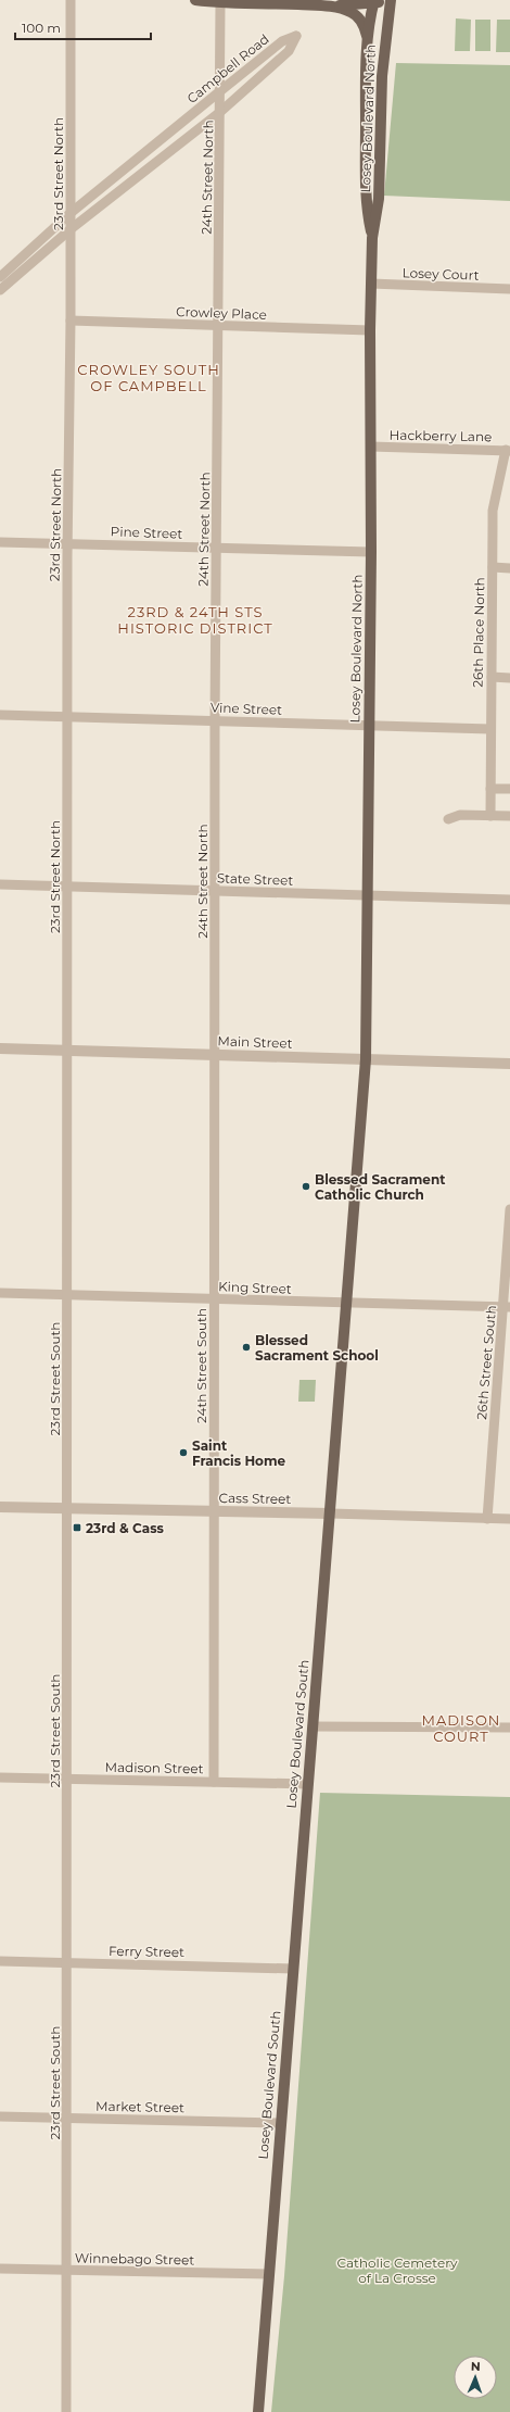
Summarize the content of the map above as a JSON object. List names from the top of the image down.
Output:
{
  "streets": {
    "main road": ["Losey Boulevard North", "Losey Boulevard South"],
    "street": [
      "Campbell Road",
      "23rd Street North",
      "24th Street North",
      "Losey Court",
      "Crowley Place",
      "Hackberry Lane",
      "Pine Street",
      "26th Place North",
      "Vine Street",
      "State Street",
      "Main Street",
      "King Street",
      "26th Street South",
      "24th Street South",
      "23rd Street South",
      "Cass Street",
      "Madison Street",
      "Ferry Street",
      "Market Street",
      "Winnebago Street"
    ]
  },
  "crossings": [
    ["Campbell Road", "23rd Street North"],
    ["Campbell Road", "24th Street North"],
    ["Losey Boulevard North", "Losey Court"],
    ["Losey Boulevard North", "Crowley Place"],
    ["Losey Boulevard North", "Hackberry Lane"],
    ["Losey Boulevard North", "Pine Street"],
    ["Losey Boulevard North", "Vine Street"],
    ["Losey Boulevard North", "State Street"],
    ["Losey Boulevard North", "Main Street"],
    ["Losey Boulevard North", "Losey Boulevard South"],
    ["23rd Street North", "Crowley Place"],
    ["23rd Street North", "Pine Street"],
    ["23rd Street North", "Vine Street"],
    ["23rd Street North", "State Street"],
    ["23rd Street North", "Main Street"],
    ["23rd Street North", "23rd Street South"],
    ["24th Street North", "Crowley Place"],
    ["24th Street North", "Pine Street"],
    ["24th Street North", "Vine Street"],
    ["24th Street North", "State Street"],
    ["24th Street North", "Main Street"],
    ["24th Street North", "24th Street South"],
    ["Hackberry Lane", "26th Place North"],
    ["26th Place North", "Vine Street"],
    ["Main Street", "24th Street South"],
    ["Main Street", "23rd Street South"],
    ["Main Street", "Losey Boulevard South"],
    ["King Street", "26th Street South"],
    ["King Street", "24th Street South"],
    ["King Street", "23rd Street South"],
    ["King Street", "Losey Boulevard South"],
    ["26th Street South", "Cass Street"],
    ["24th Street South", "Cass Street"],
    ["24th Street South", "Madison Street"],
    ["23rd Street South", "Cass Street"],
    ["23rd Street South", "Madison Street"],
    ["23rd Street South", "Ferry Street"],
    ["23rd Street South", "Market Street"],
    ["23rd Street South", "Winnebago Street"],
    ["Cass Street", "Losey Boulevard South"],
    ["Losey Boulevard South", "Madison Street"],
    ["Losey Boulevard South", "Ferry Street"],
    ["Losey Boulevard South", "Market Street"],
    ["Losey Boulevard South", "Winnebago Street"]
  ],
  "districts": ["CROWLEY SOUTH OF CAMPBELL", "23RD & 24TH STS HISTORIC DISTRICT", "MADISON COURT"],
  "parks": ["Catholic Cemetery of La Crosse"],
  "places": {
    "other": ["Blessed Sacrament Catholic Church", "Blessed Sacrament School", "Saint Francis Home"],
    "transit": ["23rd & Cass"]
  },
  "scale_bar": "100 m",
  "north": "top"
}
